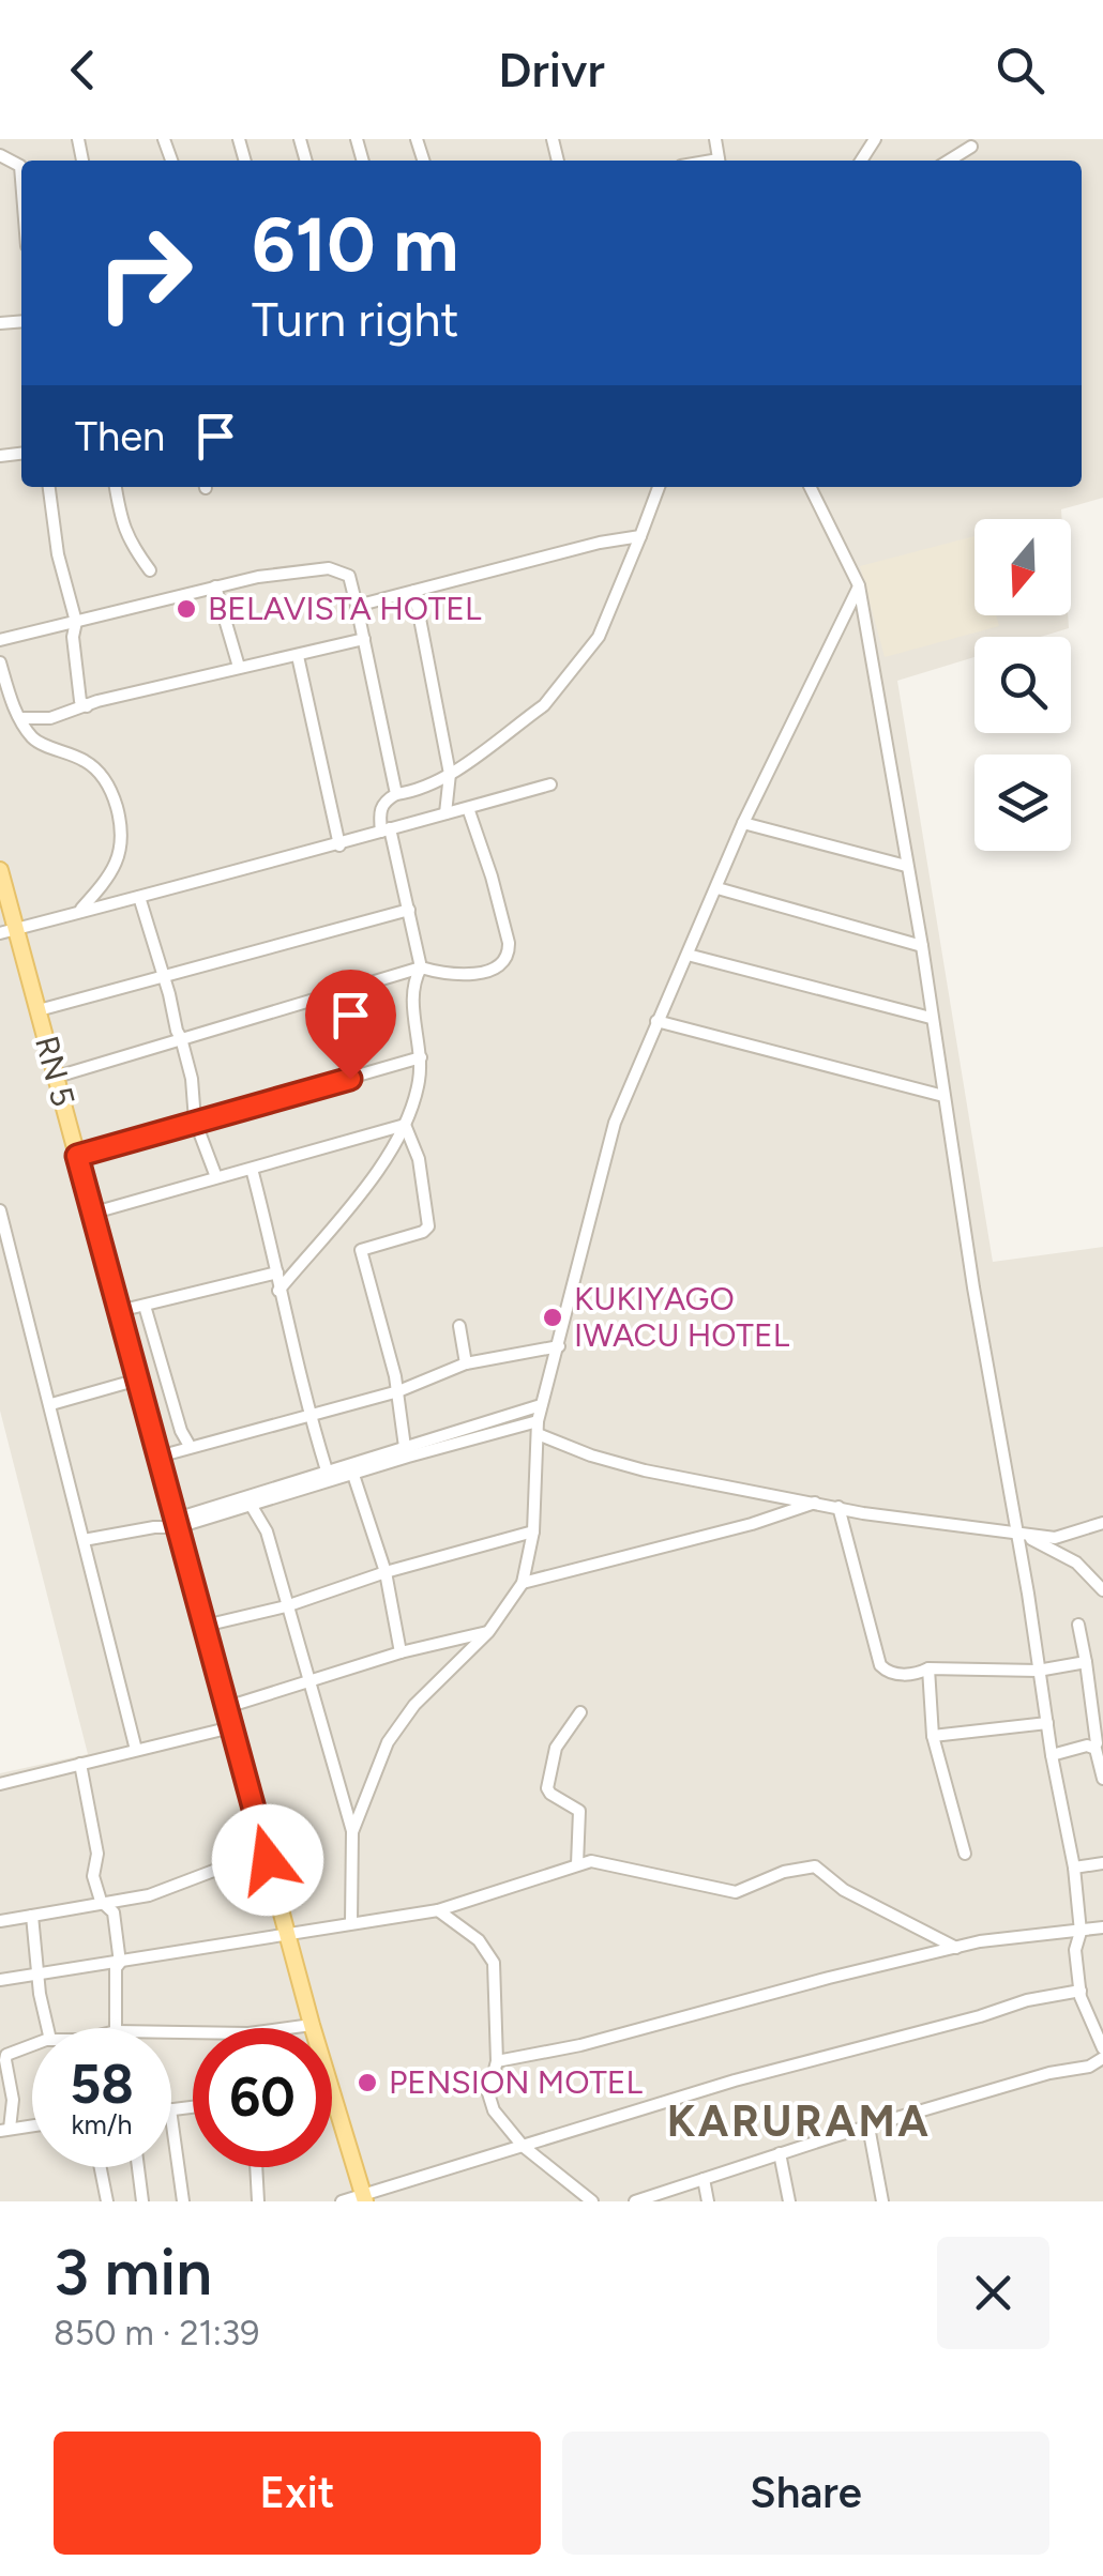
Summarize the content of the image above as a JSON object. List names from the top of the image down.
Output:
{
  "streets": {
    "main road": ["RN 5"]
  },
  "districts": ["KARURAMA"],
  "places": ["BELAVISTA HOTEL", "KUKIYAGO IWACU HOTEL", "PENSION MOTEL"],
  "north": "bottom",
  "page": {
    "header": "Drivr",
    "turn": ["610 m", "Turn right"],
    "then": "Then",
    "speed": "58 km/h",
    "limit": "60",
    "heading": ["3 min", "850 m · 21:39"],
    "buttons": ["Exit", "Share"]
  }
}
